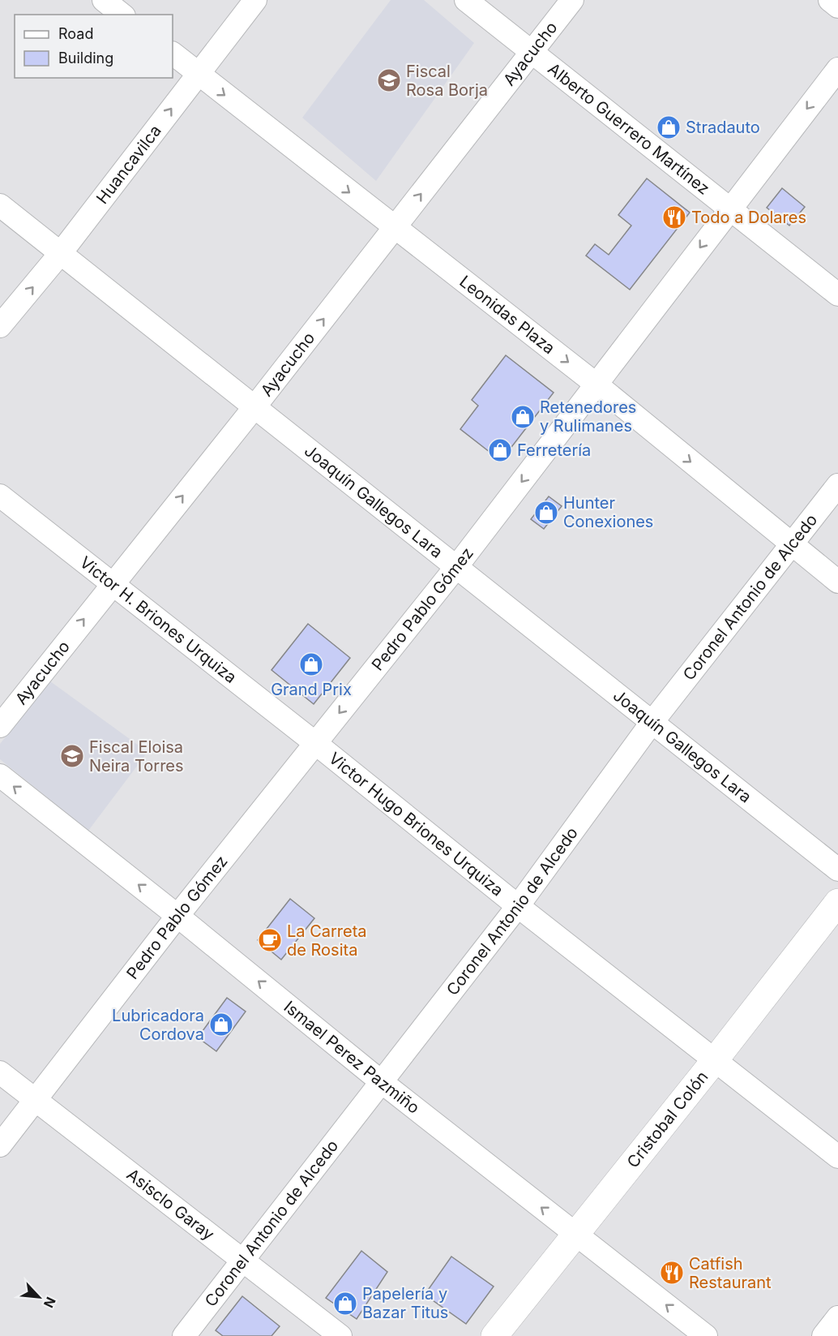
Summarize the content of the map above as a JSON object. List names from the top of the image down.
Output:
{
  "streets": {
    "street": [
      "Ayacucho",
      "Alberto Guerrero Martínez",
      "Huancavilca",
      "Leonidas Plaza",
      "Joaquín Gallegos Lara",
      "Coronel Antonio de Alcedo",
      "Pedro Pablo Gómez",
      "Victor H. Briones Urquiza",
      "Victor Hugo Briones Urquiza",
      "Ismael Perez Pazmiño",
      "Cristobal Colón",
      "Asisclo Garay"
    ]
  },
  "crossings": [
    ["Ayacucho", "Alberto Guerrero Martínez"],
    ["Ayacucho", "Leonidas Plaza"],
    ["Ayacucho", "Joaquín Gallegos Lara"],
    ["Ayacucho", "Victor H. Briones Urquiza"],
    ["Alberto Guerrero Martínez", "Pedro Pablo Gómez"],
    ["Huancavilca", "Leonidas Plaza"],
    ["Huancavilca", "Joaquín Gallegos Lara"],
    ["Leonidas Plaza", "Coronel Antonio de Alcedo"],
    ["Leonidas Plaza", "Pedro Pablo Gómez"],
    ["Joaquín Gallegos Lara", "Coronel Antonio de Alcedo"],
    ["Joaquín Gallegos Lara", "Pedro Pablo Gómez"],
    ["Coronel Antonio de Alcedo", "Victor Hugo Briones Urquiza"],
    ["Coronel Antonio de Alcedo", "Ismael Perez Pazmiño"],
    ["Coronel Antonio de Alcedo", "Asisclo Garay"],
    ["Pedro Pablo Gómez", "Victor H. Briones Urquiza"],
    ["Pedro Pablo Gómez", "Victor Hugo Briones Urquiza"],
    ["Pedro Pablo Gómez", "Ismael Perez Pazmiño"],
    ["Pedro Pablo Gómez", "Asisclo Garay"],
    ["Victor H. Briones Urquiza", "Victor Hugo Briones Urquiza"],
    ["Victor Hugo Briones Urquiza", "Cristobal Colón"],
    ["Ismael Perez Pazmiño", "Cristobal Colón"]
  ],
  "one_way": [
    "Ayacucho",
    "Huancavilca",
    "Leonidas Plaza",
    "Pedro Pablo Gómez",
    "Ismael Perez Pazmiño"
  ],
  "places": {
    "school or university": ["Fiscal Rosa Borja", "Fiscal Eloisa Neira Torres"],
    "shop": [
      "Stradauto",
      "Retenedores y Rulimanes",
      "Ferretería",
      "Hunter Conexiones",
      "Grand Prix",
      "Lubricadora Cordova",
      "Papelería y Bazar Titus"
    ],
    "restaurant": ["Todo a Dolares", "Catfish Restaurant"],
    "cafe": ["La Carreta de Rosita"]
  },
  "legend": ["Road", "Building"],
  "north": "bottom right"
}
